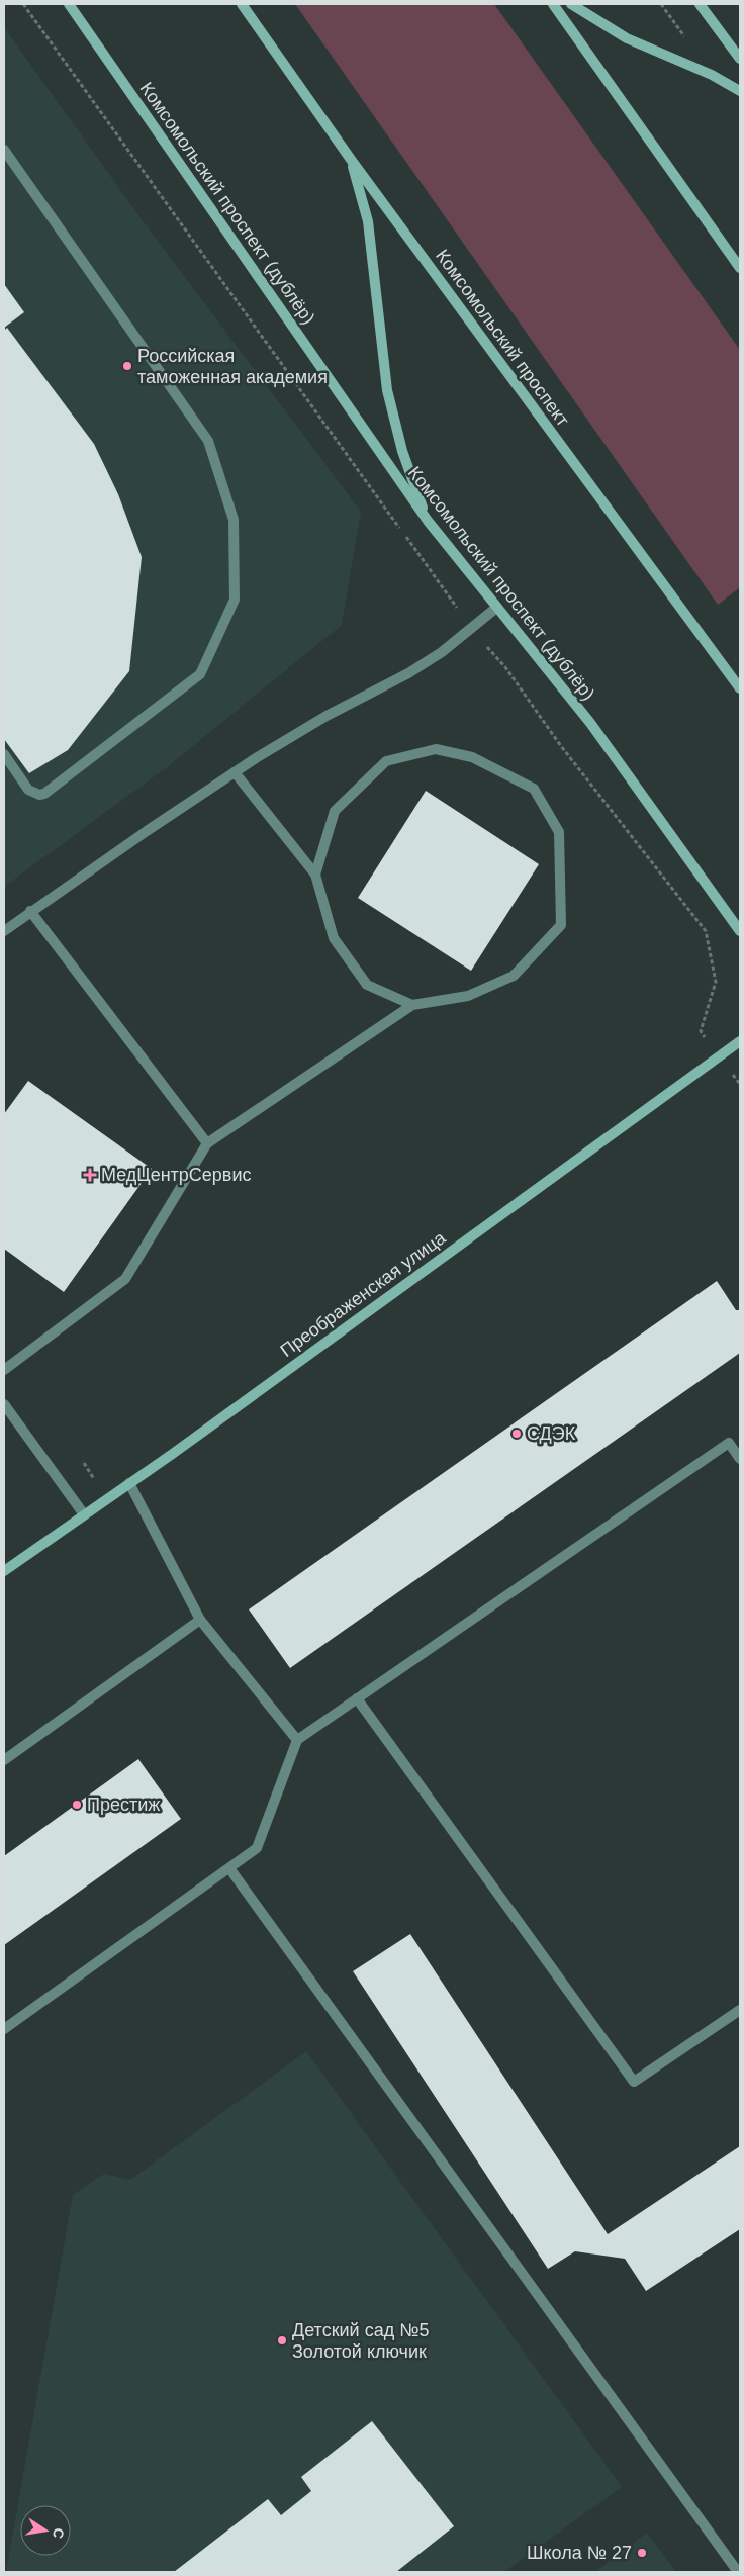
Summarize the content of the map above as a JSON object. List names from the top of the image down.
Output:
{
  "streets": {
    "street": ["Комсомольский проспект (дублёр)", "Комсомольский проспект", "Преображенская улица"]
  },
  "places": {
    "other": [
      "Российская таможенная академия",
      "СДЭК",
      "Престиж",
      "Детский сад №5 Золотой ключик",
      "Школа № 27"
    ],
    "health": ["МедЦентрСервис"]
  },
  "north": "right"
}
